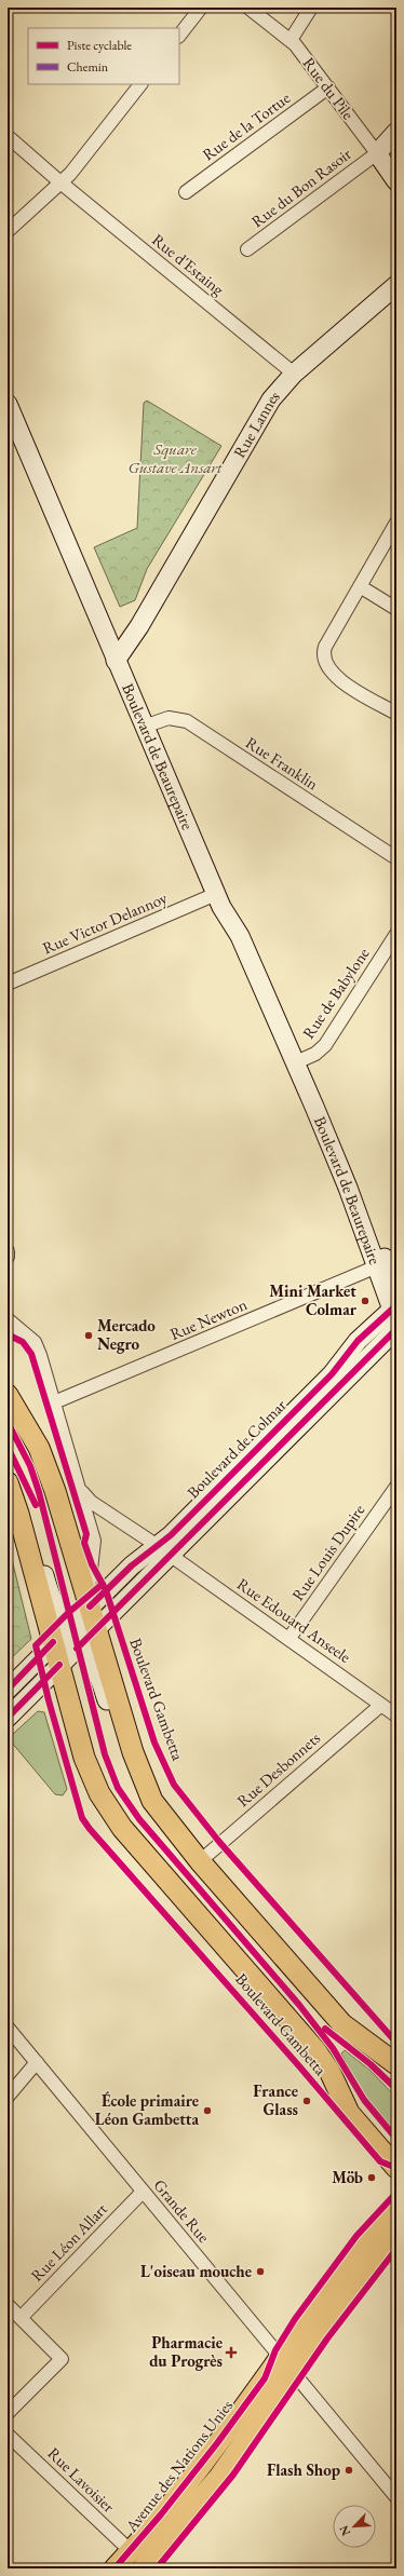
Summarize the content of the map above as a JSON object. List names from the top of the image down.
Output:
{
  "streets": {
    "main road": [
      "Rue du Pile",
      "Rue Lannes",
      "Boulevard de Beaurepaire",
      "Boulevard de Colmar",
      "Boulevard Gambetta",
      "Avenue des Nations Unies"
    ],
    "street": [
      "Rue de la Tortue",
      "Rue du Bon Rasoir",
      "Rue d'Estaing",
      "Rue Franklin",
      "Rue Victor Delannoy",
      "Rue de Babylone",
      "Rue Newton",
      "Rue Louis Dupire",
      "Rue Edouard Anseele",
      "Rue Desbonnets",
      "Grande Rue",
      "Rue Léon Allart",
      "Rue Lavoisier"
    ]
  },
  "crossings": [
    ["Rue du Pile", "Rue de la Tortue"],
    ["Rue du Pile", "Rue du Bon Rasoir"],
    ["Rue d'Estaing", "Rue Lannes"],
    ["Rue Lannes", "Boulevard de Beaurepaire"],
    ["Boulevard de Beaurepaire", "Rue Franklin"],
    ["Boulevard de Beaurepaire", "Rue Victor Delannoy"],
    ["Boulevard de Beaurepaire", "Rue de Babylone"],
    ["Boulevard de Beaurepaire", "Rue Newton"],
    ["Boulevard de Beaurepaire", "Boulevard de Colmar"],
    ["Boulevard de Colmar", "Rue Edouard Anseele"],
    ["Boulevard de Colmar", "Boulevard Gambetta"],
    ["Rue Louis Dupire", "Rue Edouard Anseele"],
    ["Rue Edouard Anseele", "Rue Desbonnets"],
    ["Grande Rue", "Rue Léon Allart"],
    ["Grande Rue", "Avenue des Nations Unies"],
    ["Avenue des Nations Unies", "Rue Lavoisier"]
  ],
  "parks": ["Square Gustave Ansart"],
  "places": {
    "other": [
      "Mini Market Colmar",
      "Mercado Negro",
      "France Glass",
      "École primaire Léon Gambetta",
      "Möb",
      "L'oiseau mouche",
      "Flash Shop"
    ],
    "health": ["Pharmacie du Progrès"]
  },
  "legend": ["Piste cyclable", "Chemin"],
  "north": "bottom left"
}
